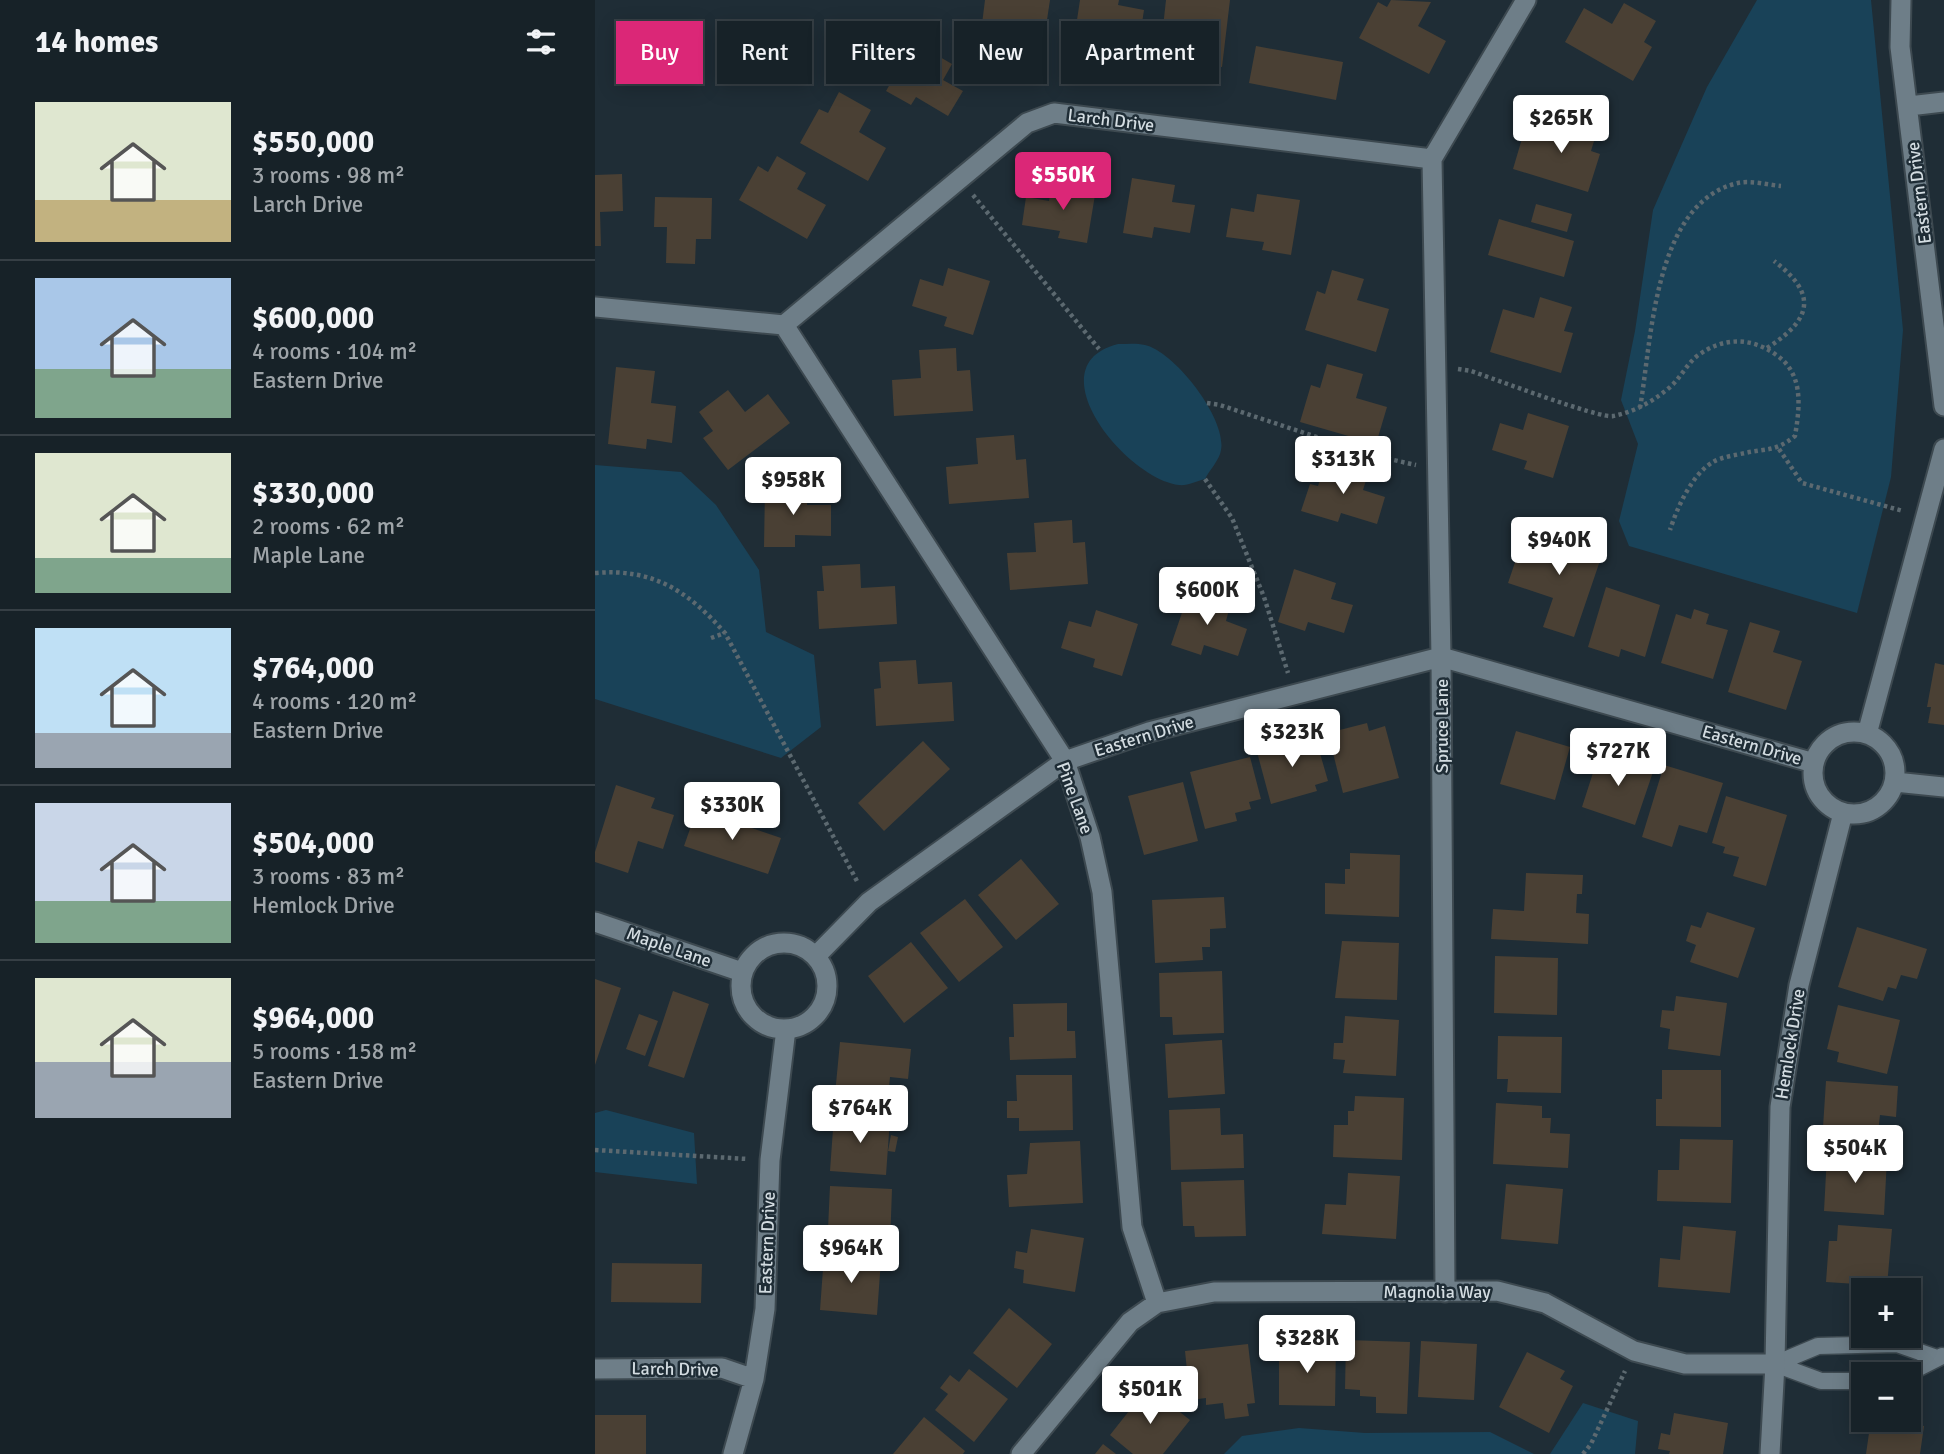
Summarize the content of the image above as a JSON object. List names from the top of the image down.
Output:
{
  "streets": {
    "street": [
      "Larch Drive",
      "Eastern Drive",
      "Spruce Lane",
      "Pine Lane",
      "Maple Lane",
      "Hemlock Drive",
      "Magnolia Way"
    ]
  },
  "crossings": [
    ["Larch Drive", "Eastern Drive"],
    ["Larch Drive", "Spruce Lane"],
    ["Larch Drive", "Pine Lane"],
    ["Eastern Drive", "Spruce Lane"],
    ["Eastern Drive", "Pine Lane"],
    ["Eastern Drive", "Maple Lane"],
    ["Eastern Drive", "Hemlock Drive"],
    ["Spruce Lane", "Magnolia Way"],
    ["Pine Lane", "Magnolia Way"],
    ["Hemlock Drive", "Magnolia Way"]
  ],
  "page": {
    "heading": "14 homes",
    "chip": [
      "Buy",
      "Rent",
      "Filters",
      "New",
      "Apartment"
    ],
    "list": [
      {
        "name": "$550,000",
        "note": "3 rooms · 98 m² · Larch Drive"
      },
      {
        "name": "$600,000",
        "note": "4 rooms · 104 m² · Eastern Drive"
      },
      {
        "name": "$330,000",
        "note": "2 rooms · 62 m² · Maple Lane"
      },
      {
        "name": "$764,000",
        "note": "4 rooms · 120 m² · Eastern Drive"
      },
      {
        "name": "$504,000",
        "note": "3 rooms · 83 m² · Hemlock Drive"
      },
      {
        "name": "$964,000",
        "note": "5 rooms · 158 m² · Eastern Drive"
      }
    ],
    "price": [
      "$265K",
      "$550K",
      "$313K",
      "$958K",
      "$940K",
      "$600K",
      "$323K",
      "$727K",
      "$330K",
      "$764K",
      "$504K",
      "$964K",
      "$328K",
      "$501K"
    ],
    "map_buttons": ["+", "−"]
  }
}
